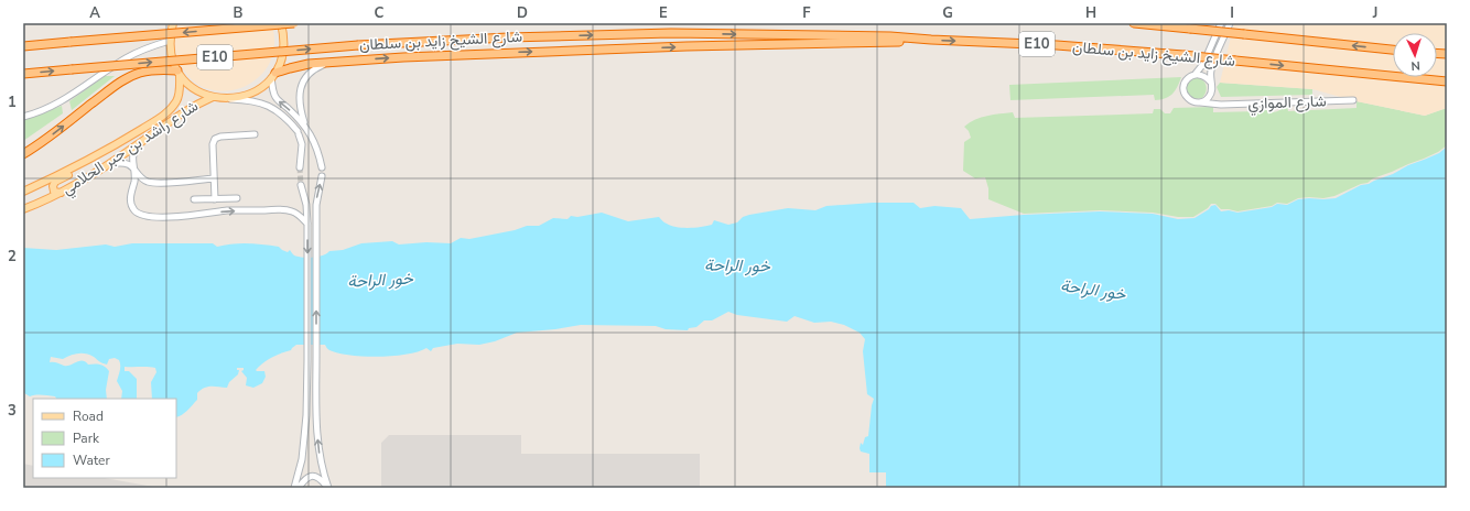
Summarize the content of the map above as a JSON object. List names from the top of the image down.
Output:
{
  "streets": {
    "highway": ["شارع الشيخ زايد بن سلطان", "E10"],
    "main road": ["شارع راشد بن جبر الحلامي"],
    "street": ["شارع الموازي"]
  },
  "water": ["خور الراحة"],
  "legend": ["Road", "Park", "Water"],
  "north": "bottom",
  "grid": {
    "columns": [
      "A",
      "B",
      "C",
      "D",
      "E",
      "F",
      "G",
      "H",
      "I",
      "J"
    ],
    "rows": ["1", "2", "3"]
  }
}
